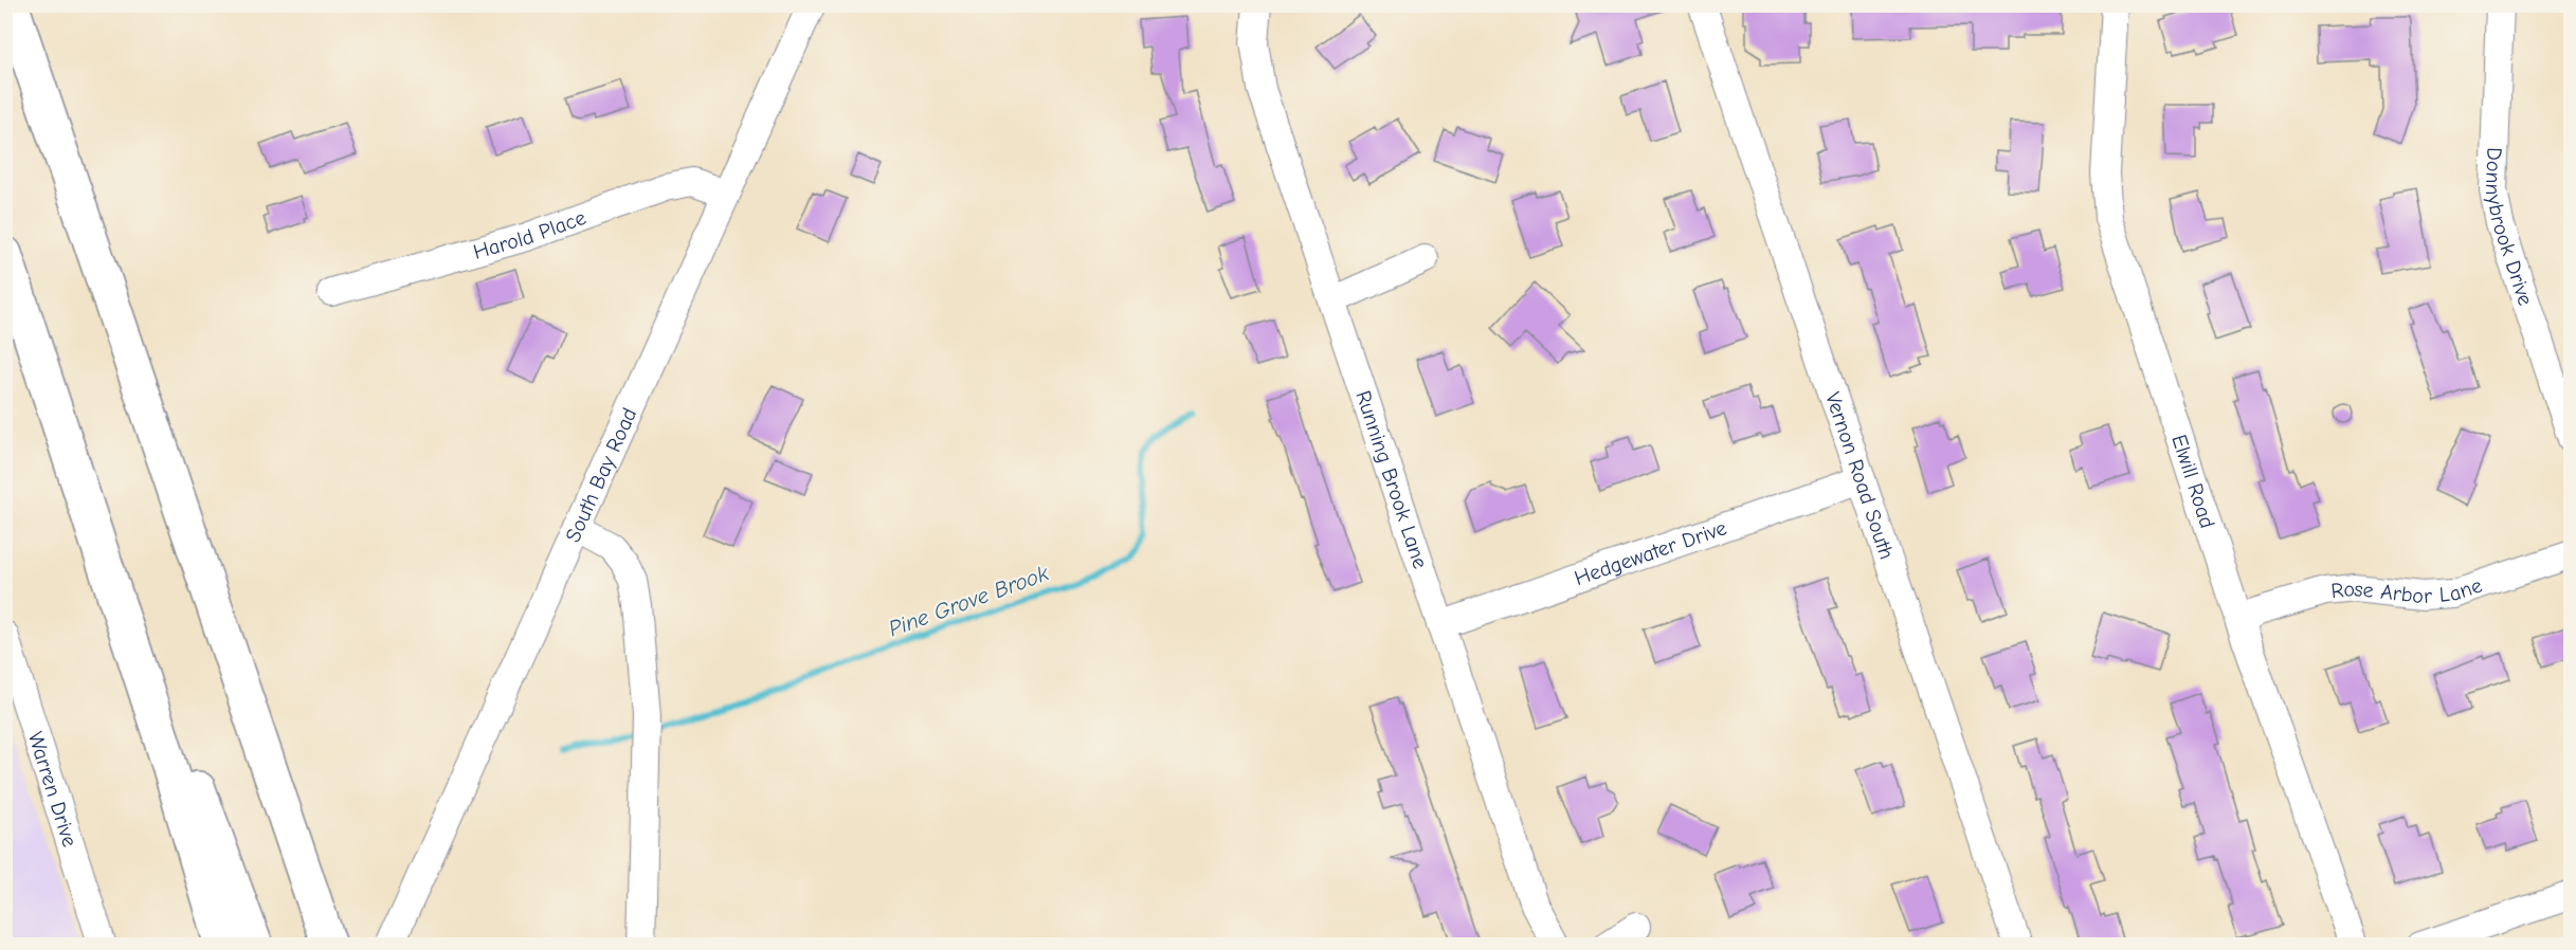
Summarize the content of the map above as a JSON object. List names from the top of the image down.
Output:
{
  "streets": {
    "street": [
      "Donnybrook Drive",
      "Harold Place",
      "South Bay Road",
      "Vernon Road South",
      "Running Brook Lane",
      "Elwill Road",
      "Hedgewater Drive",
      "Rose Arbor Lane",
      "Warren Drive"
    ]
  },
  "crossings": [
    ["Harold Place", "South Bay Road"],
    ["Vernon Road South", "Hedgewater Drive"],
    ["Running Brook Lane", "Hedgewater Drive"],
    ["Elwill Road", "Rose Arbor Lane"]
  ],
  "water": ["Pine Grove Brook"]
}
